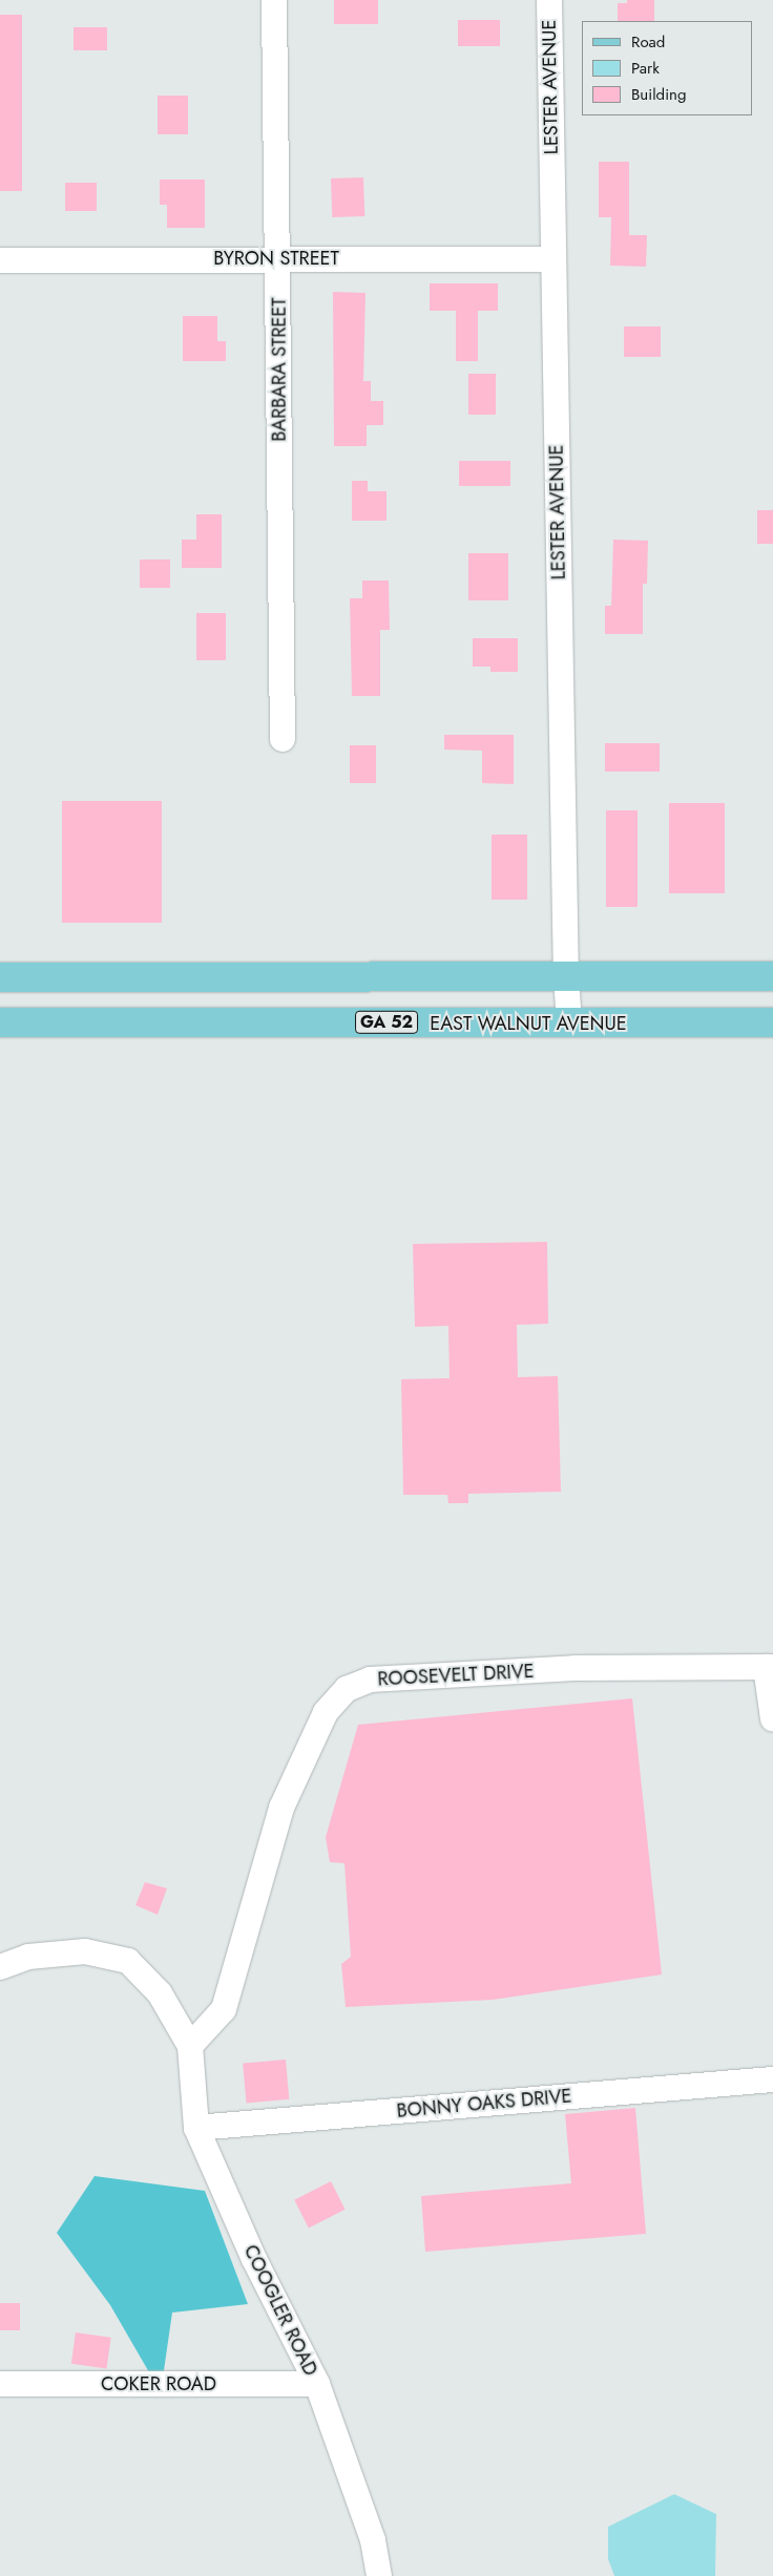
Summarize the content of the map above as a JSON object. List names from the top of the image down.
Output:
{
  "streets": {
    "main road": ["GA 52", "EAST WALNUT AVENUE"],
    "street": [
      "LESTER AVENUE",
      "BYRON STREET",
      "BARBARA STREET",
      "ROOSEVELT DRIVE",
      "BONNY OAKS DRIVE",
      "COOGLER ROAD",
      "COKER ROAD"
    ]
  },
  "crossings": [
    ["LESTER AVENUE", "BYRON STREET"],
    ["LESTER AVENUE", "EAST WALNUT AVENUE"],
    ["BYRON STREET", "BARBARA STREET"],
    ["ROOSEVELT DRIVE", "COOGLER ROAD"],
    ["BONNY OAKS DRIVE", "COOGLER ROAD"],
    ["COOGLER ROAD", "COKER ROAD"]
  ],
  "legend": ["Road", "Park", "Building"]
}
